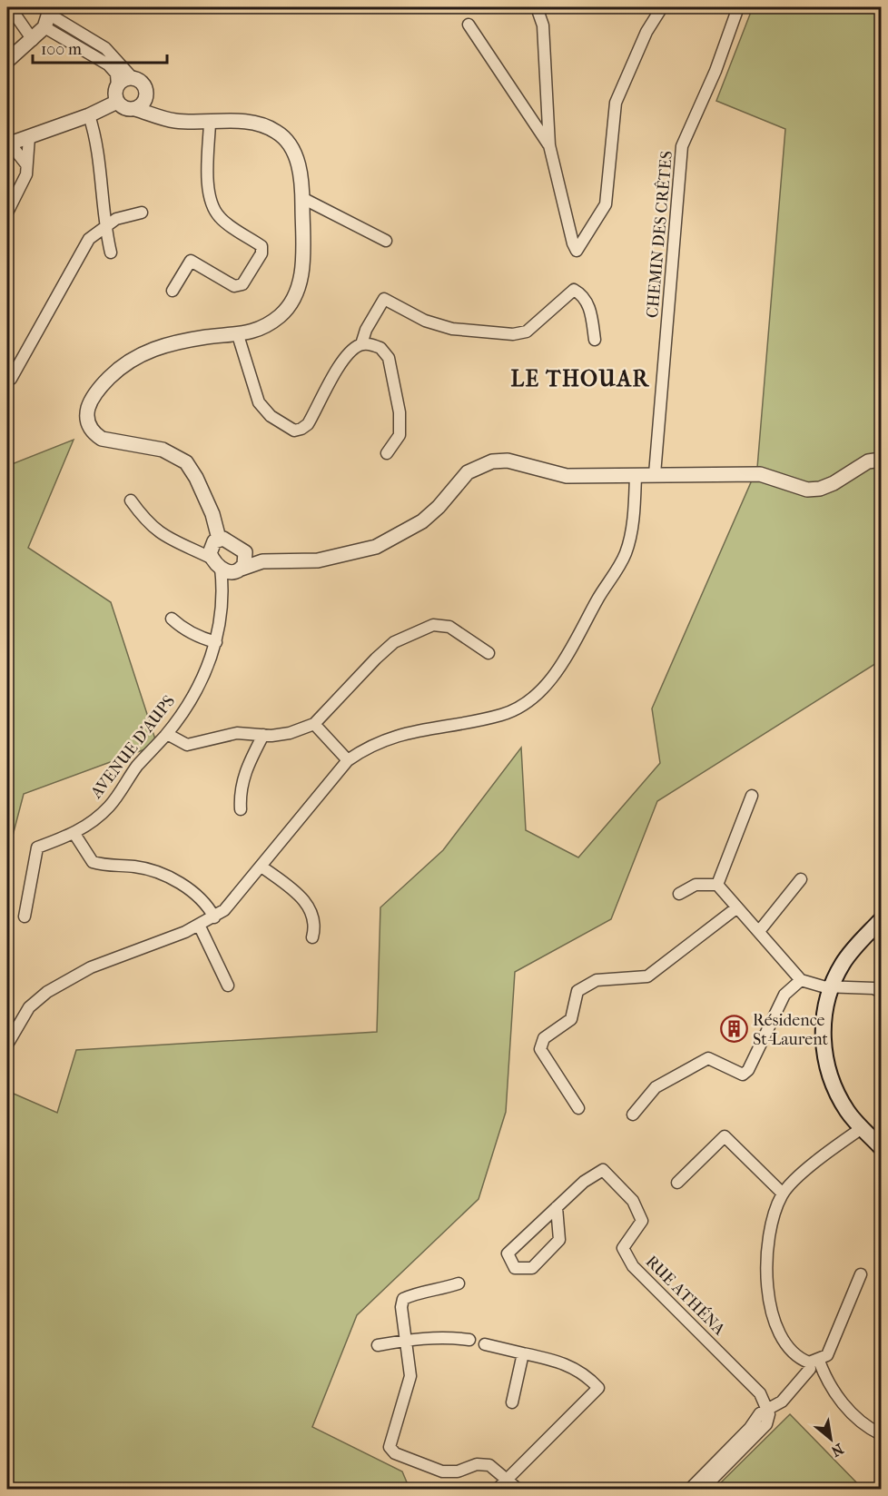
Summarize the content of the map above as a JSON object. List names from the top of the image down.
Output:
{
  "streets": {
    "street": ["CHEMIN DES CRÊTES", "AVENUE D'AUPS", "RUE ATHÉNA"]
  },
  "districts": ["LE THOUAR"],
  "places": {
    "building": ["Résidence St-Laurent"]
  },
  "scale_bar": "100 m",
  "north": "bottom right"
}
